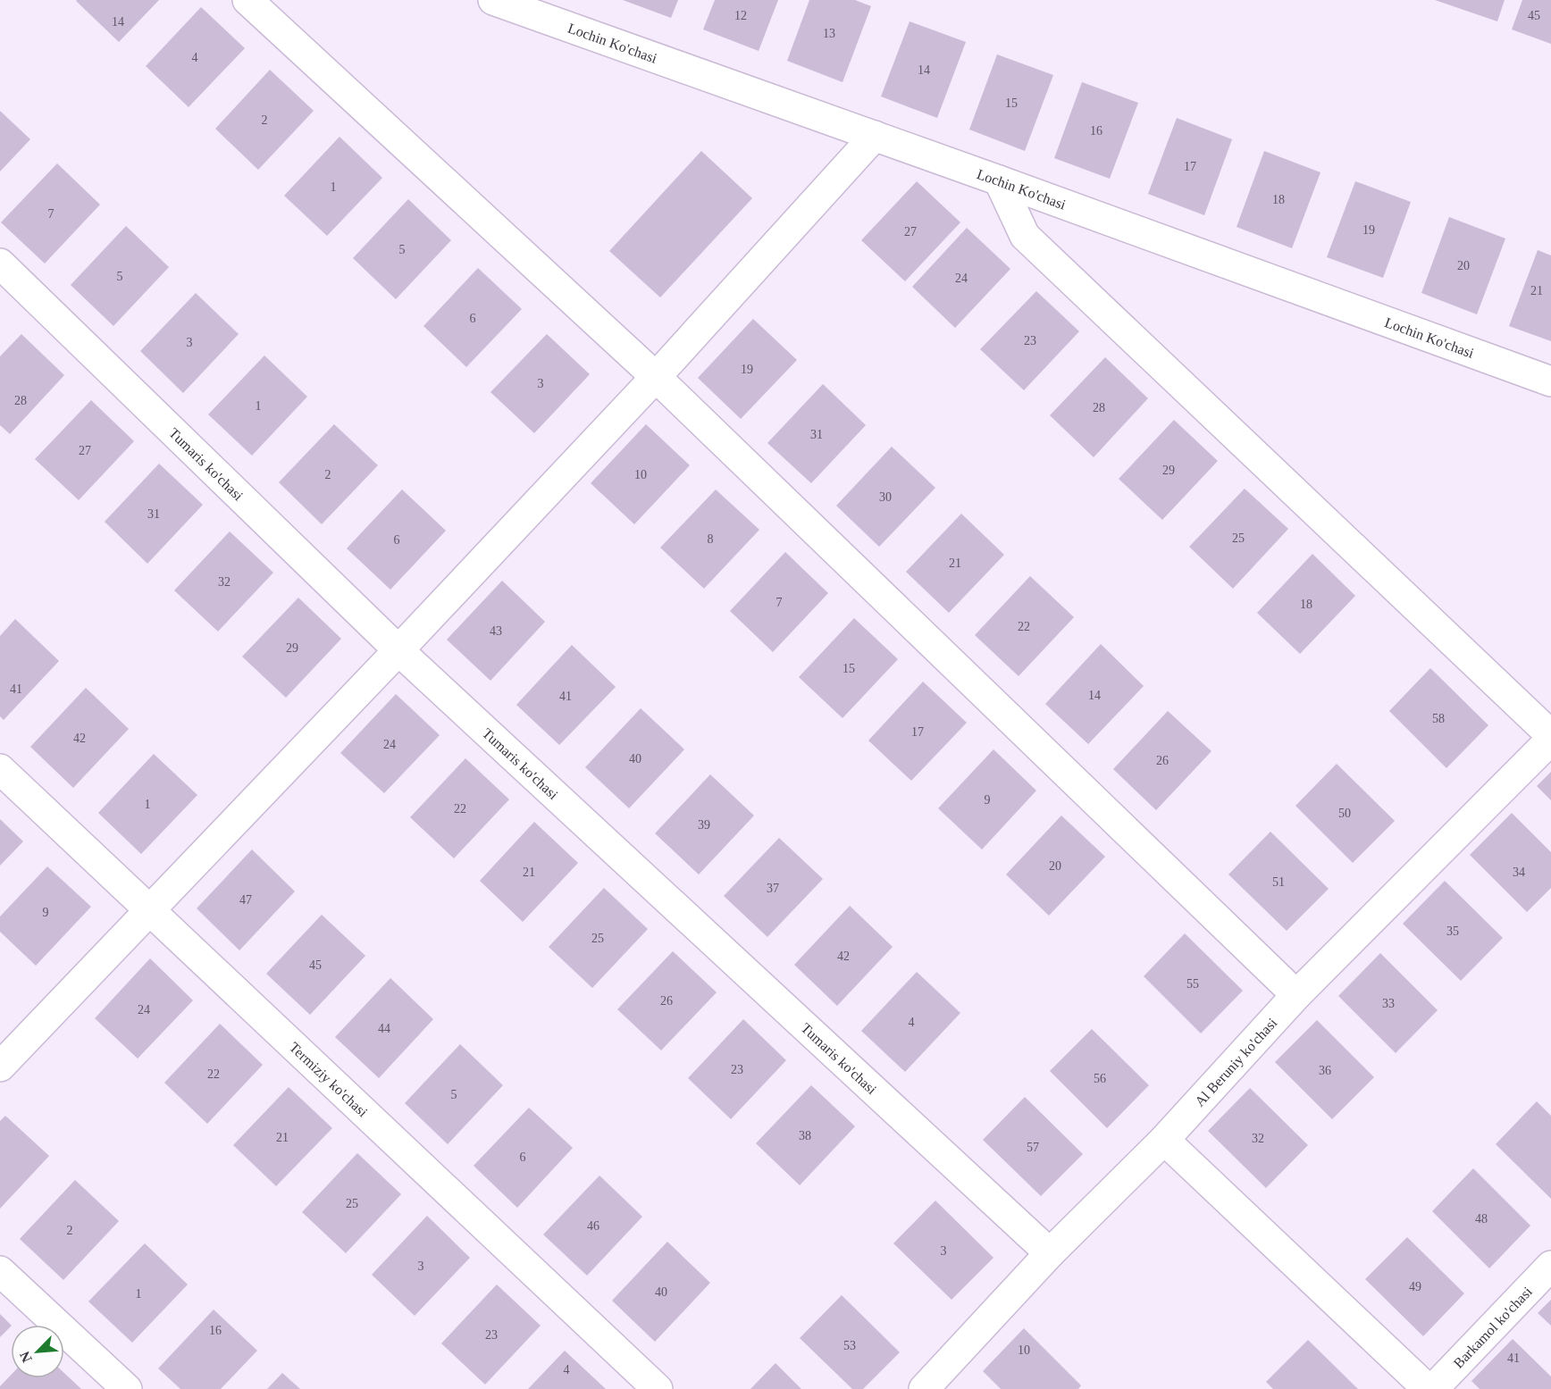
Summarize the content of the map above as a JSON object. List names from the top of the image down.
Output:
{
  "streets": {
    "street": [
      "Lochin Ko'chasi",
      "Tumaris ko'chasi",
      "Al Beruniy ko'chasi",
      "Termiziy ko'chasi",
      "Barkamol ko'chasi"
    ]
  },
  "crossings": [
    ["Tumaris ko'chasi", "Al Beruniy ko'chasi"]
  ],
  "house_numbers": [
    "12",
    "45",
    "14",
    "13",
    "4",
    "14",
    "15",
    "2",
    "16",
    "17",
    "1",
    "18",
    "7",
    "19",
    "27",
    "5",
    "20",
    "5",
    "24",
    "21",
    "6",
    "23",
    "3",
    "19",
    "3",
    "28",
    "1",
    "28",
    "31",
    "27",
    "29",
    "2",
    "10",
    "30",
    "31",
    "25",
    "8",
    "6",
    "21",
    "32",
    "7",
    "18",
    "22",
    "43",
    "29",
    "15",
    "41",
    "14",
    "41",
    "58",
    "17",
    "42",
    "24",
    "40",
    "26",
    "9",
    "1",
    "22",
    "50",
    "39",
    "20",
    "21",
    "34",
    "51",
    "37",
    "47",
    "9",
    "35",
    "25",
    "42",
    "45",
    "55",
    "26",
    "33",
    "24",
    "4",
    "44",
    "23",
    "36",
    "22",
    "56",
    "5",
    "38",
    "21",
    "32",
    "57",
    "6",
    "25",
    "48",
    "46",
    "2",
    "3",
    "3",
    "49",
    "40",
    "1",
    "16",
    "23",
    "53",
    "10",
    "41",
    "4"
  ],
  "north": "bottom left"
}
